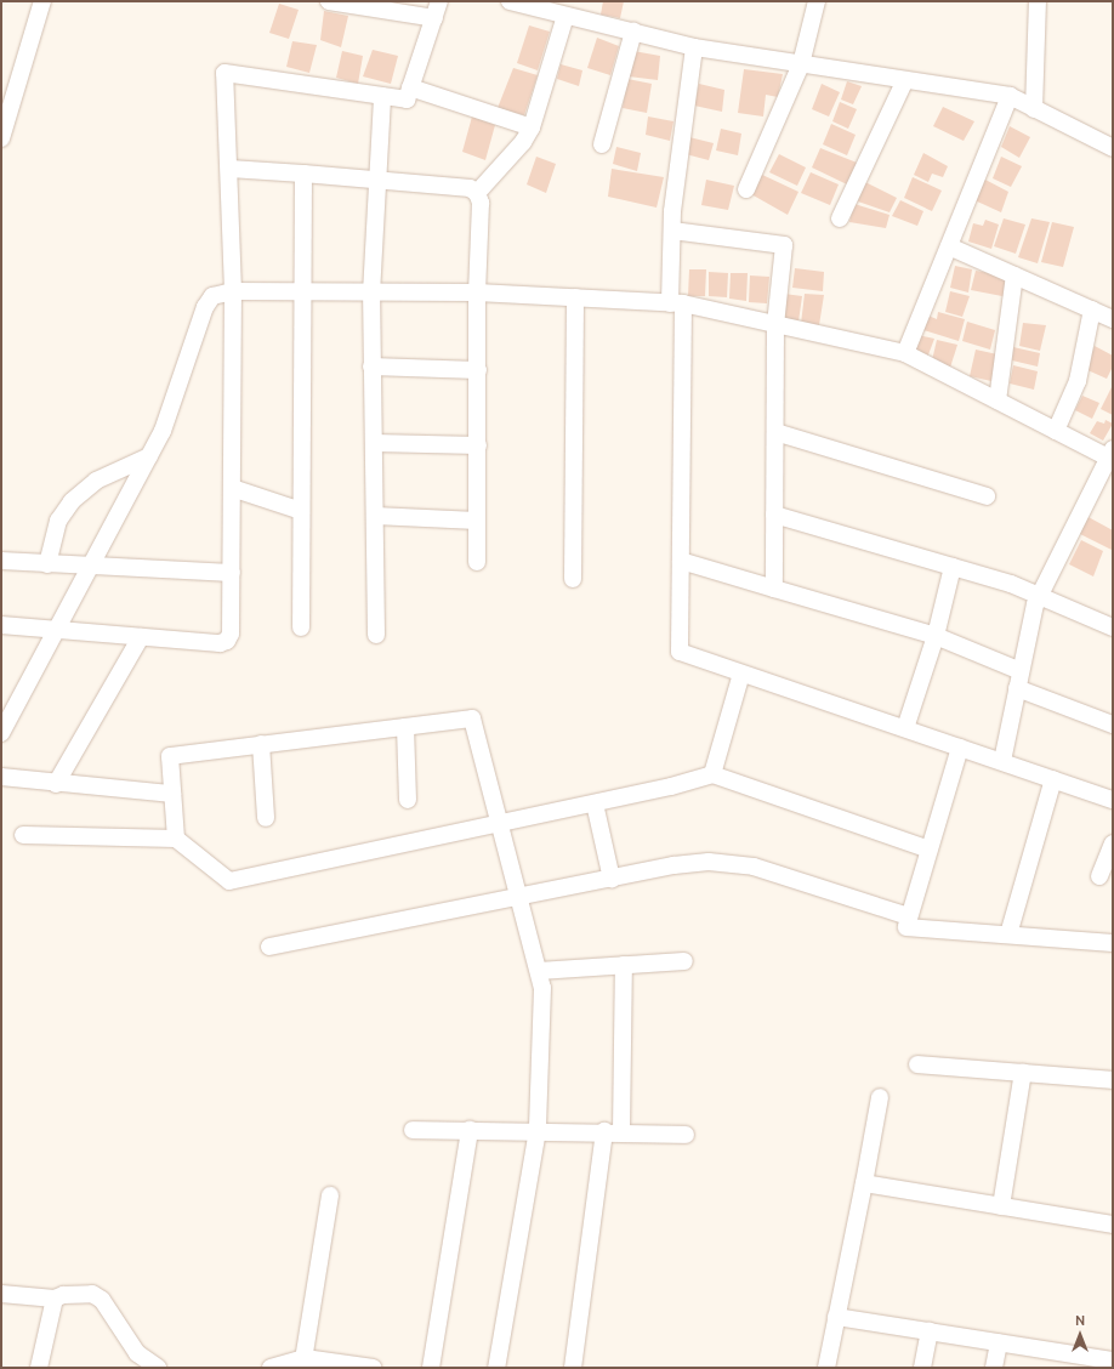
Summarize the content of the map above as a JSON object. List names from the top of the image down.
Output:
{
  "north": "top"
}
